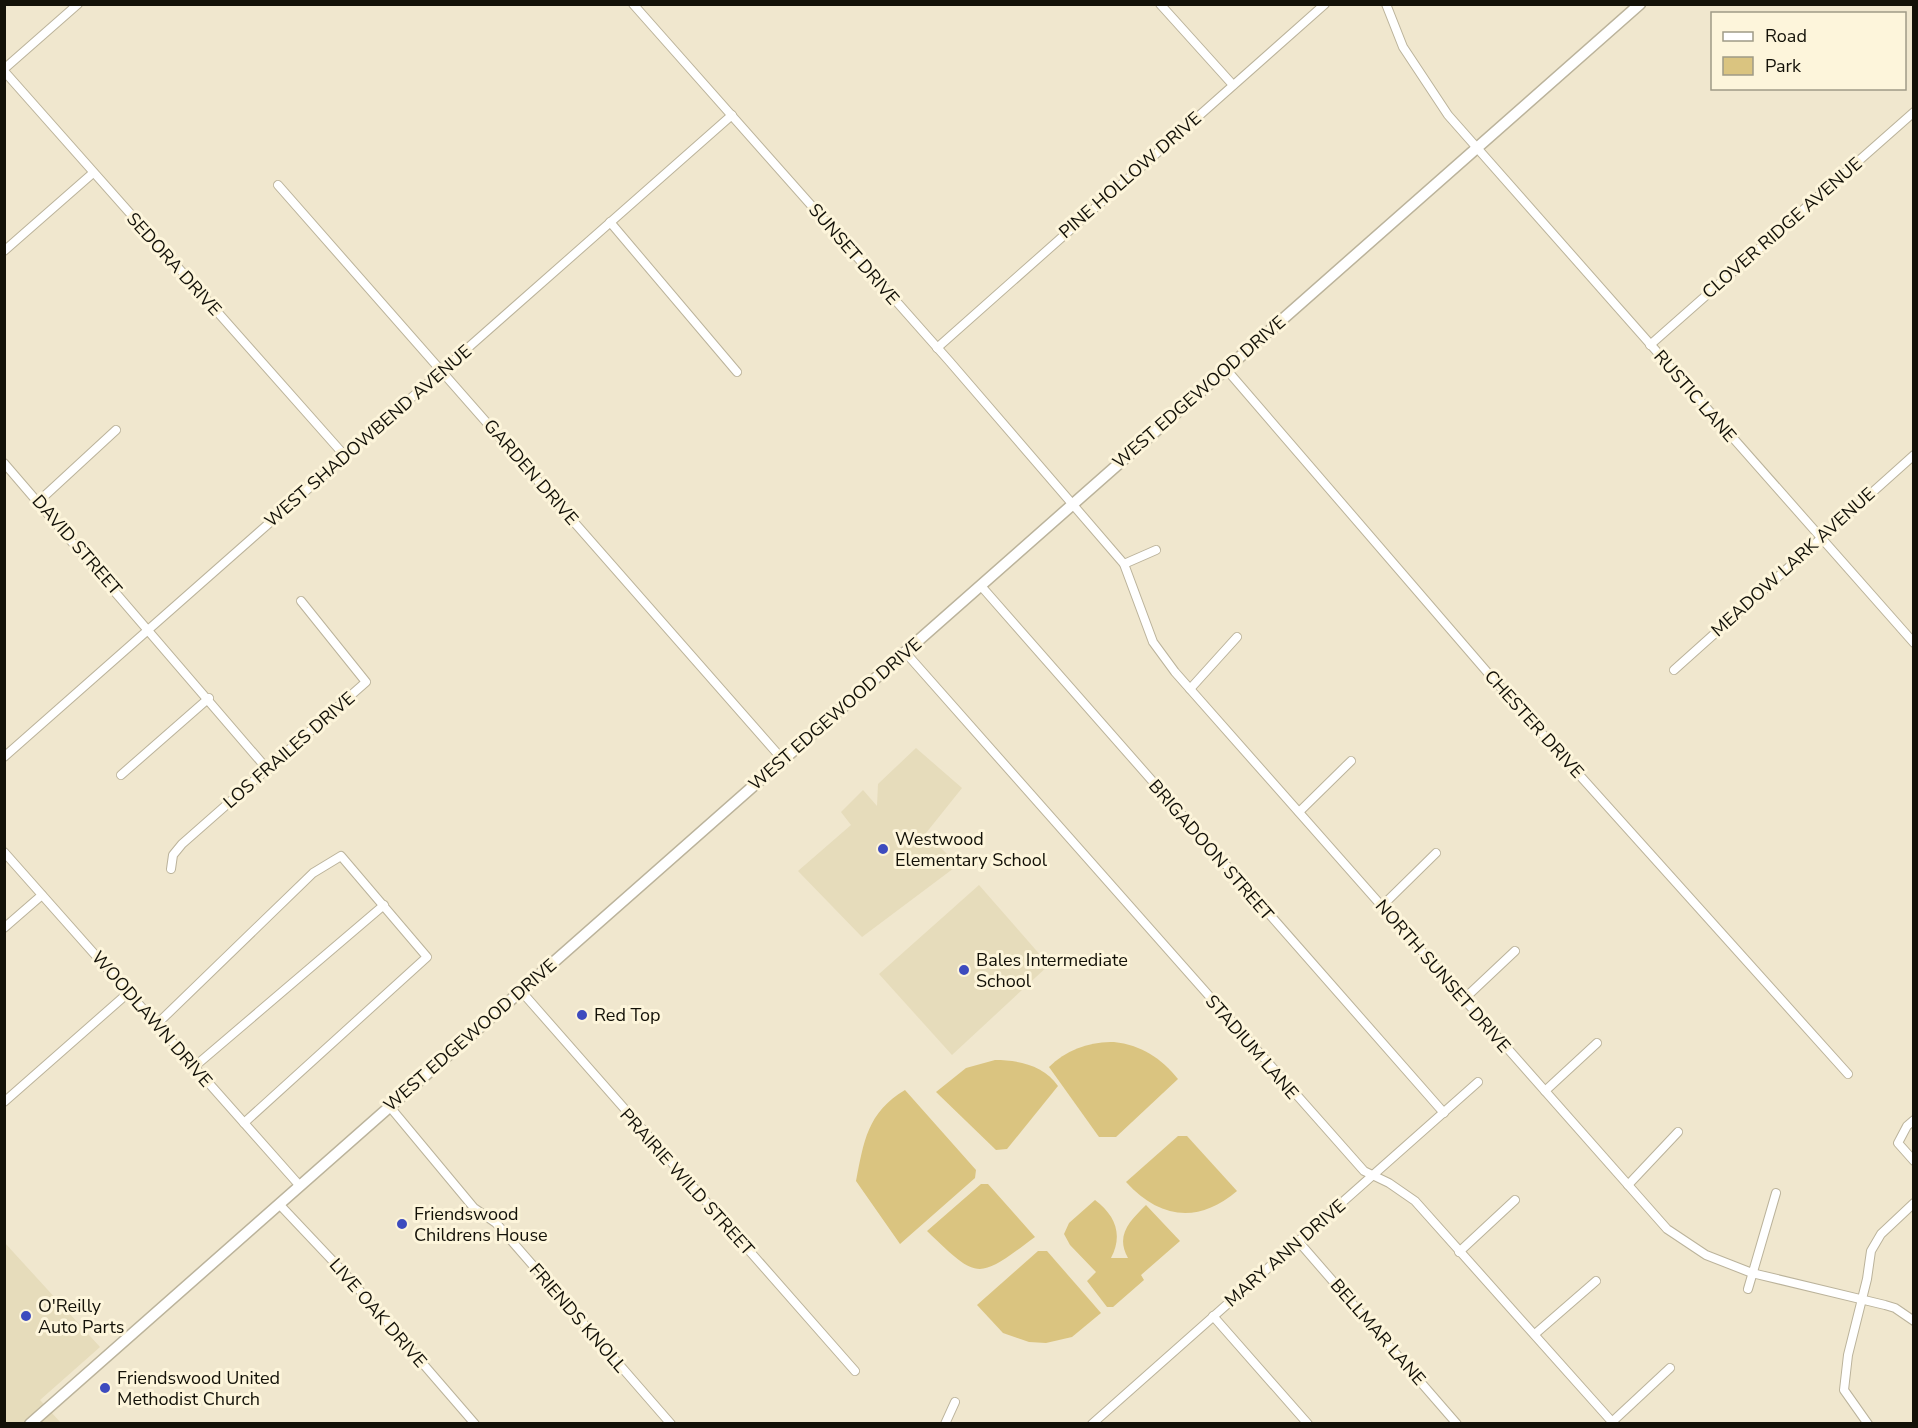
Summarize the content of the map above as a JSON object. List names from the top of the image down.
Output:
{
  "streets": {
    "main road": ["WEST EDGEWOOD DRIVE"],
    "street": [
      "PINE HOLLOW DRIVE",
      "CLOVER RIDGE AVENUE",
      "SUNSET DRIVE",
      "SEDORA DRIVE",
      "RUSTIC LANE",
      "WEST SHADOWBEND AVENUE",
      "GARDEN DRIVE",
      "DAVID STREET",
      "MEADOW LARK AVENUE",
      "CHESTER DRIVE",
      "LOS FRAILES DRIVE",
      "BRIGADOON STREET",
      "NORTH SUNSET DRIVE",
      "WOODLAWN DRIVE",
      "STADIUM LANE",
      "PRAIRIE WILD STREET",
      "MARY ANN DRIVE",
      "LIVE OAK DRIVE",
      "FRIENDS KNOLL",
      "BELLMAR LANE"
    ]
  },
  "crossings": [
    ["PINE HOLLOW DRIVE", "SUNSET DRIVE"],
    ["CLOVER RIDGE AVENUE", "RUSTIC LANE"],
    ["SUNSET DRIVE", "WEST EDGEWOOD DRIVE"],
    ["SUNSET DRIVE", "WEST SHADOWBEND AVENUE"],
    ["SUNSET DRIVE", "NORTH SUNSET DRIVE"],
    ["SEDORA DRIVE", "WEST SHADOWBEND AVENUE"],
    ["WEST EDGEWOOD DRIVE", "RUSTIC LANE"],
    ["WEST EDGEWOOD DRIVE", "GARDEN DRIVE"],
    ["WEST EDGEWOOD DRIVE", "CHESTER DRIVE"],
    ["WEST EDGEWOOD DRIVE", "BRIGADOON STREET"],
    ["WEST EDGEWOOD DRIVE", "NORTH SUNSET DRIVE"],
    ["WEST EDGEWOOD DRIVE", "WOODLAWN DRIVE"],
    ["WEST EDGEWOOD DRIVE", "STADIUM LANE"],
    ["WEST EDGEWOOD DRIVE", "PRAIRIE WILD STREET"],
    ["WEST EDGEWOOD DRIVE", "LIVE OAK DRIVE"],
    ["WEST EDGEWOOD DRIVE", "FRIENDS KNOLL"],
    ["RUSTIC LANE", "MEADOW LARK AVENUE"],
    ["WEST SHADOWBEND AVENUE", "GARDEN DRIVE"],
    ["WEST SHADOWBEND AVENUE", "DAVID STREET"],
    ["DAVID STREET", "LOS FRAILES DRIVE"],
    ["BRIGADOON STREET", "MARY ANN DRIVE"],
    ["STADIUM LANE", "MARY ANN DRIVE"],
    ["MARY ANN DRIVE", "BELLMAR LANE"]
  ],
  "places": [
    "Westwood Elementary School",
    "Bales Intermediate School",
    "Red Top",
    "Friendswood Childrens House",
    "O'Reilly Auto Parts",
    "Friendswood United Methodist Church"
  ],
  "legend": ["Road", "Park"]
}
